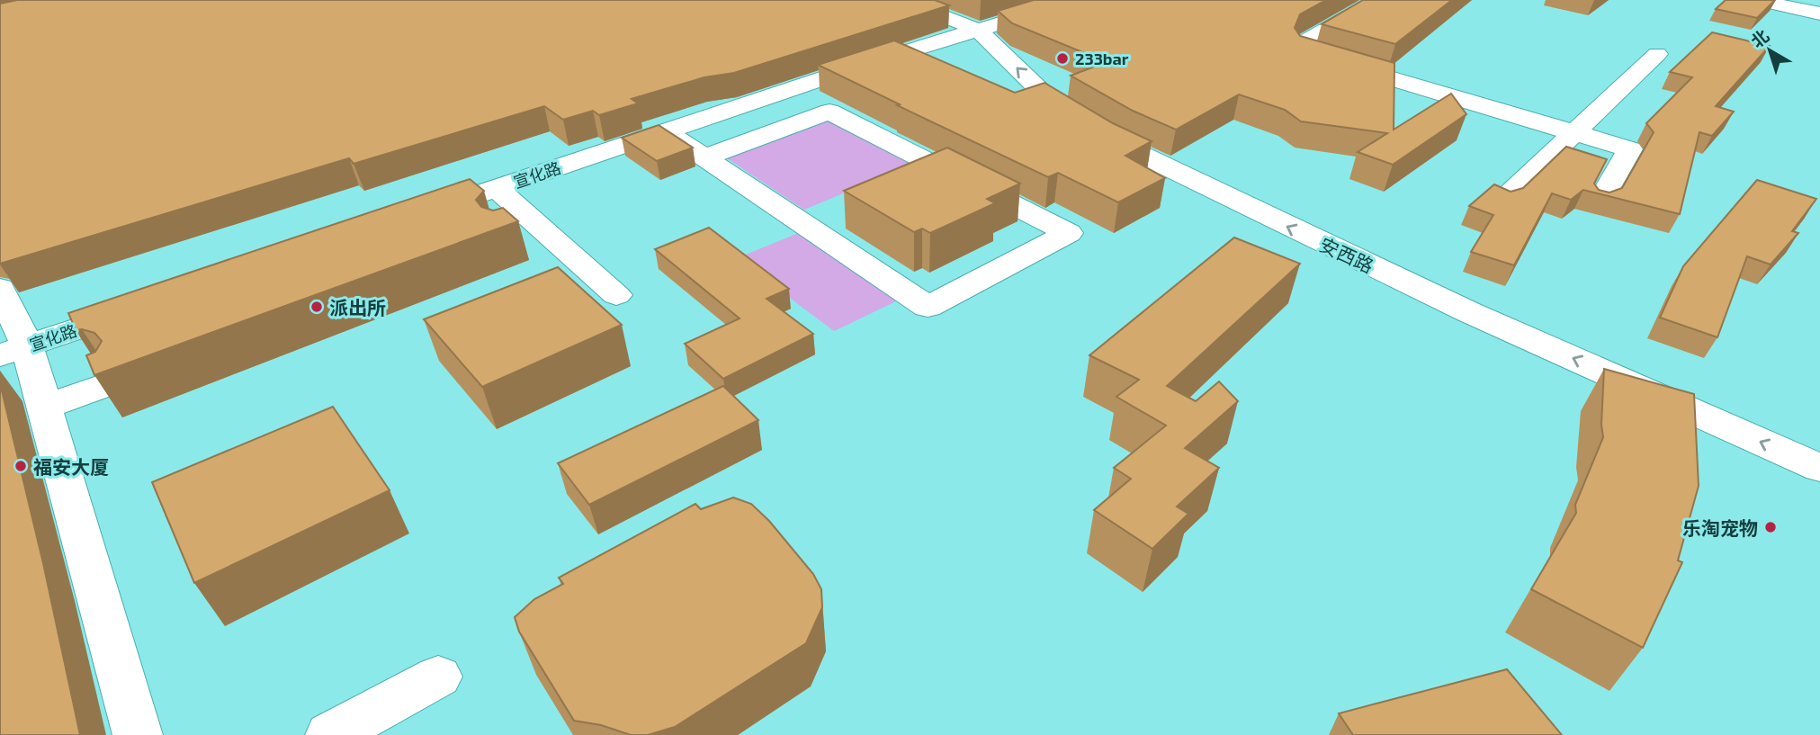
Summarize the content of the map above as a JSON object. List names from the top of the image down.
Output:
{
  "streets": {
    "street": ["宣化路", "安西路"]
  },
  "crossings": [
    ["宣化路", "安西路"]
  ],
  "one_way": ["安西路"],
  "places": [
    "233bar",
    "派出所",
    "福安大厦",
    "乐淘宠物"
  ],
  "north": "top left"
}
